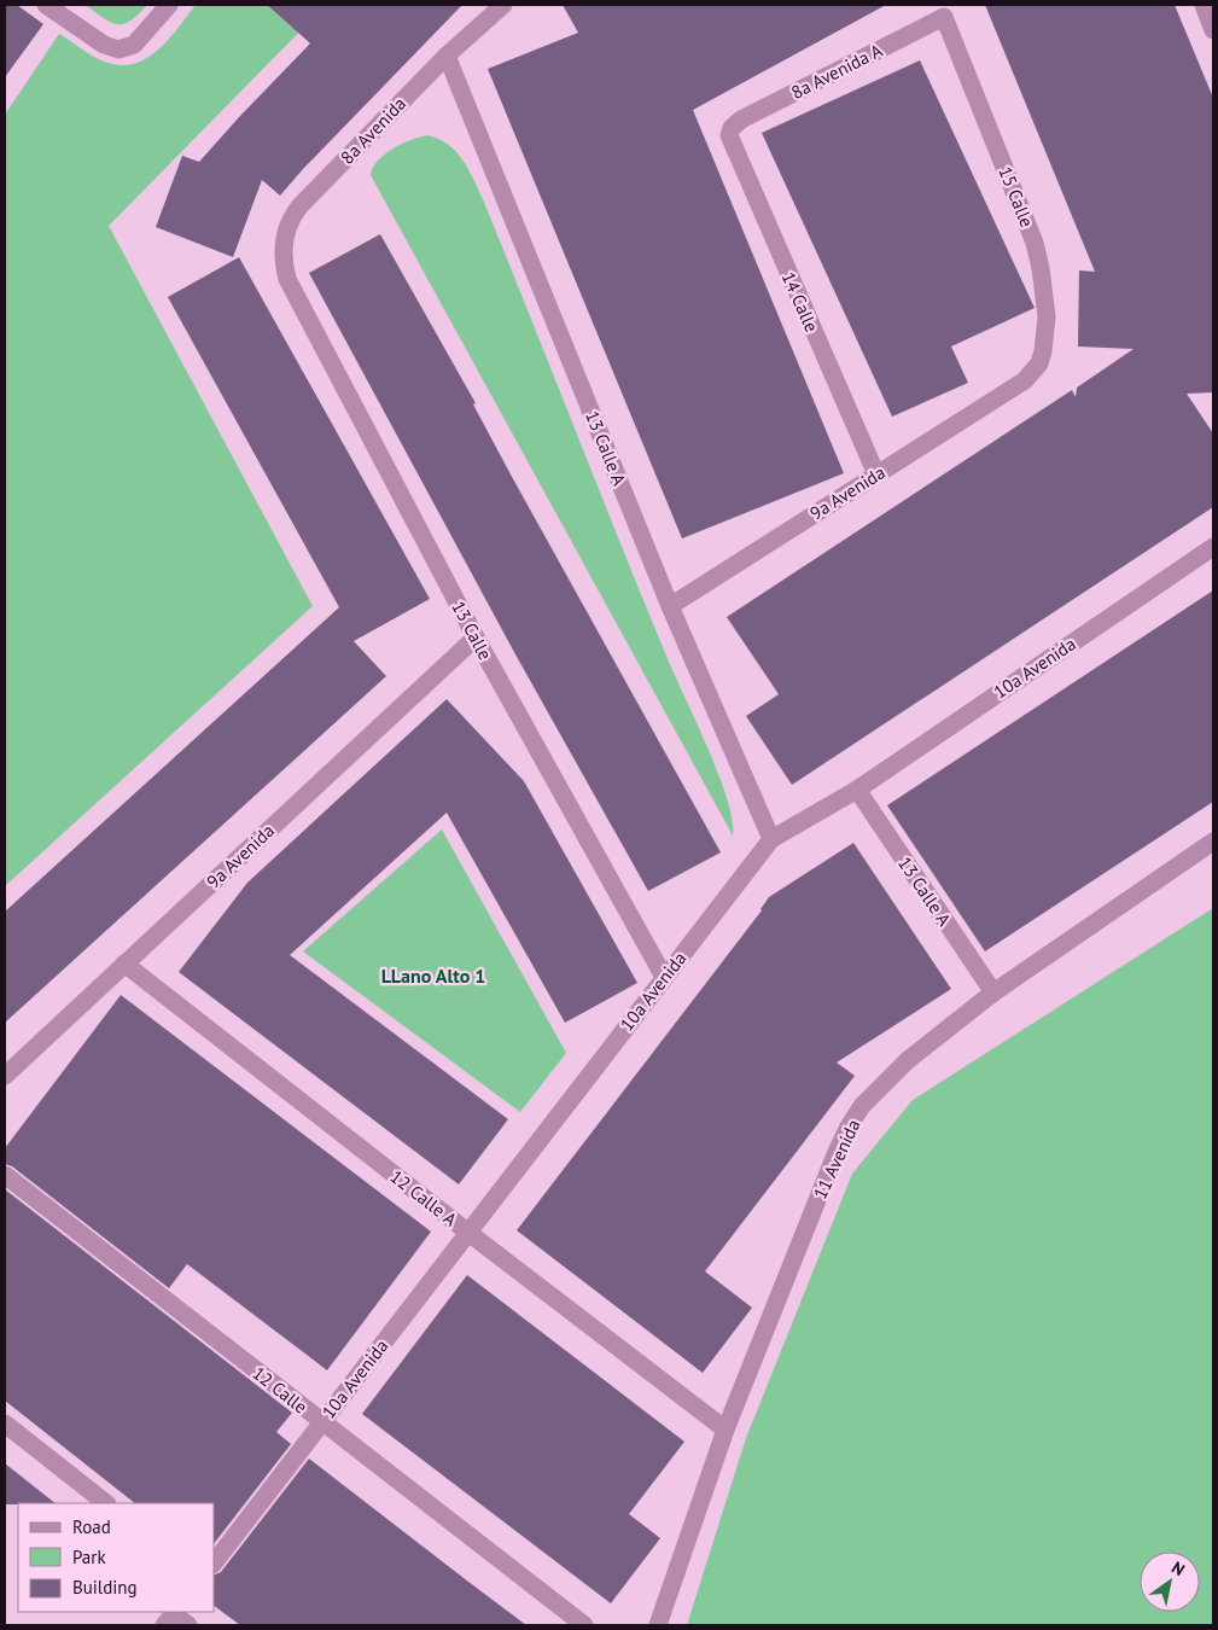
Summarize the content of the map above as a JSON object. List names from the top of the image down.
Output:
{
  "streets": {
    "street": [
      "8a Avenida A",
      "8a Avenida",
      "15 Calle",
      "14 Calle",
      "13 Calle A",
      "9a Avenida",
      "13 Calle",
      "10a Avenida",
      "11 Avenida",
      "12 Calle A",
      "12 Calle"
    ]
  },
  "crossings": [
    ["8a Avenida A", "15 Calle"],
    ["8a Avenida A", "14 Calle"],
    ["8a Avenida", "13 Calle A"],
    ["8a Avenida", "13 Calle"],
    ["15 Calle", "9a Avenida"],
    ["14 Calle", "9a Avenida"],
    ["13 Calle A", "9a Avenida"],
    ["13 Calle A", "10a Avenida"],
    ["13 Calle A", "11 Avenida"],
    ["9a Avenida", "13 Calle"],
    ["9a Avenida", "12 Calle A"],
    ["13 Calle", "10a Avenida"],
    ["10a Avenida", "12 Calle A"],
    ["10a Avenida", "12 Calle"],
    ["11 Avenida", "12 Calle A"]
  ],
  "districts": ["LLano Alto 1"],
  "legend": ["Road", "Park", "Building"],
  "north": "top right"
}
